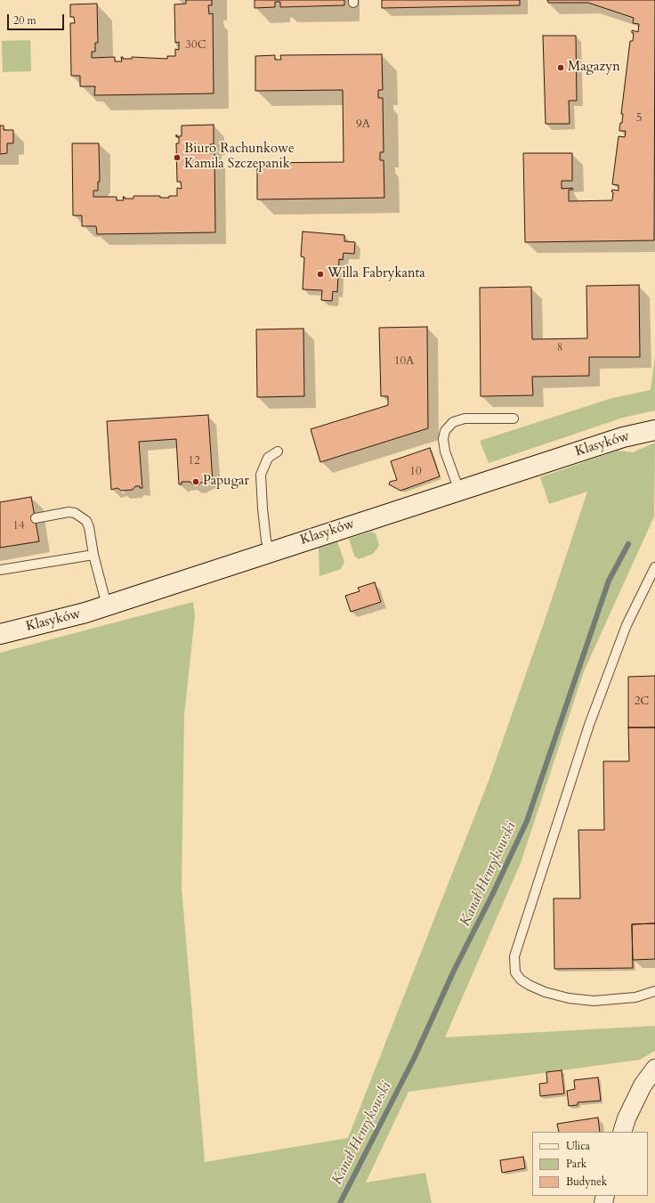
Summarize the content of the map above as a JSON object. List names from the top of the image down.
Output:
{
  "streets": {
    "street": ["Klasyków"]
  },
  "water": ["Kanał Henrykowski"],
  "places": [
    "Magazyn",
    "Biuro Rachunkowe Kamila Szczepanik",
    "Willa Fabrykanta",
    "Papugar"
  ],
  "house_numbers": [
    "30C",
    "5",
    "9A",
    "8",
    "10A",
    "12",
    "10",
    "14",
    "2C"
  ],
  "legend": ["Ulica", "Park", "Budynek"],
  "scale_bar": "20 m"
}
